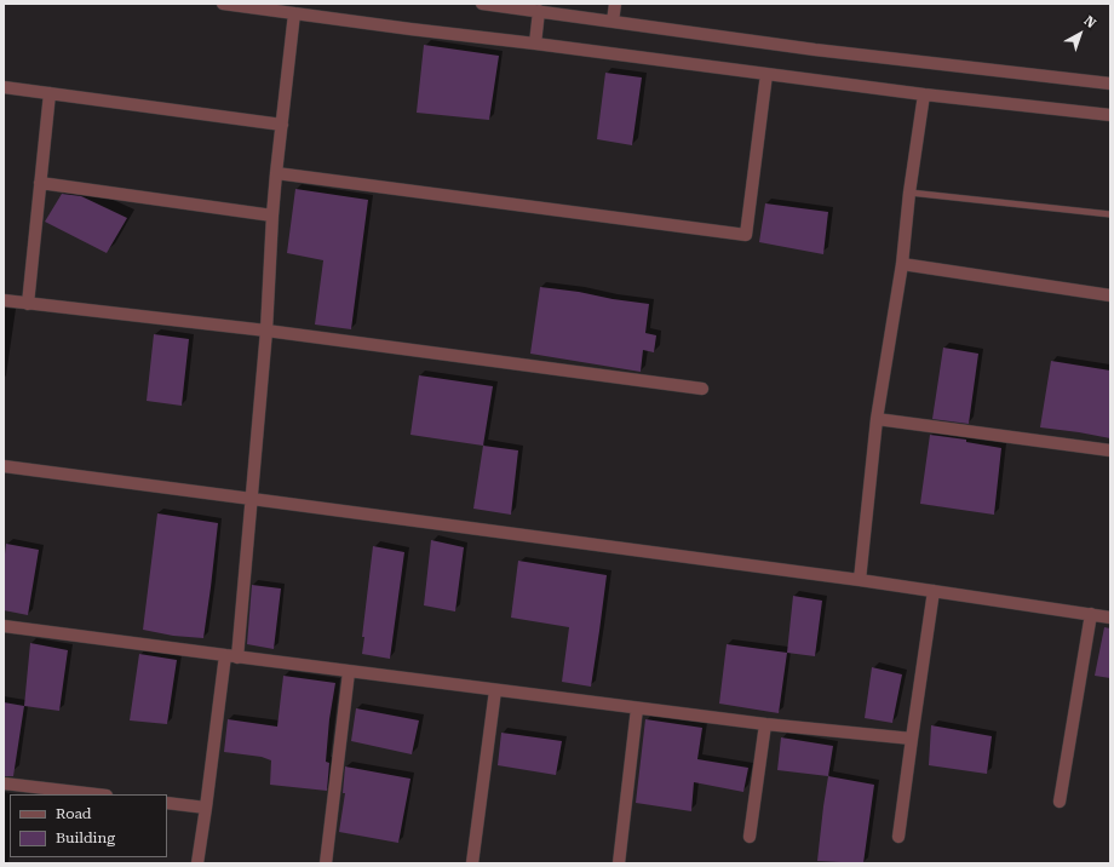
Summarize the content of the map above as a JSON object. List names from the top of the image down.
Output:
{
  "legend": ["Road", "Building"],
  "north": "top right"
}
